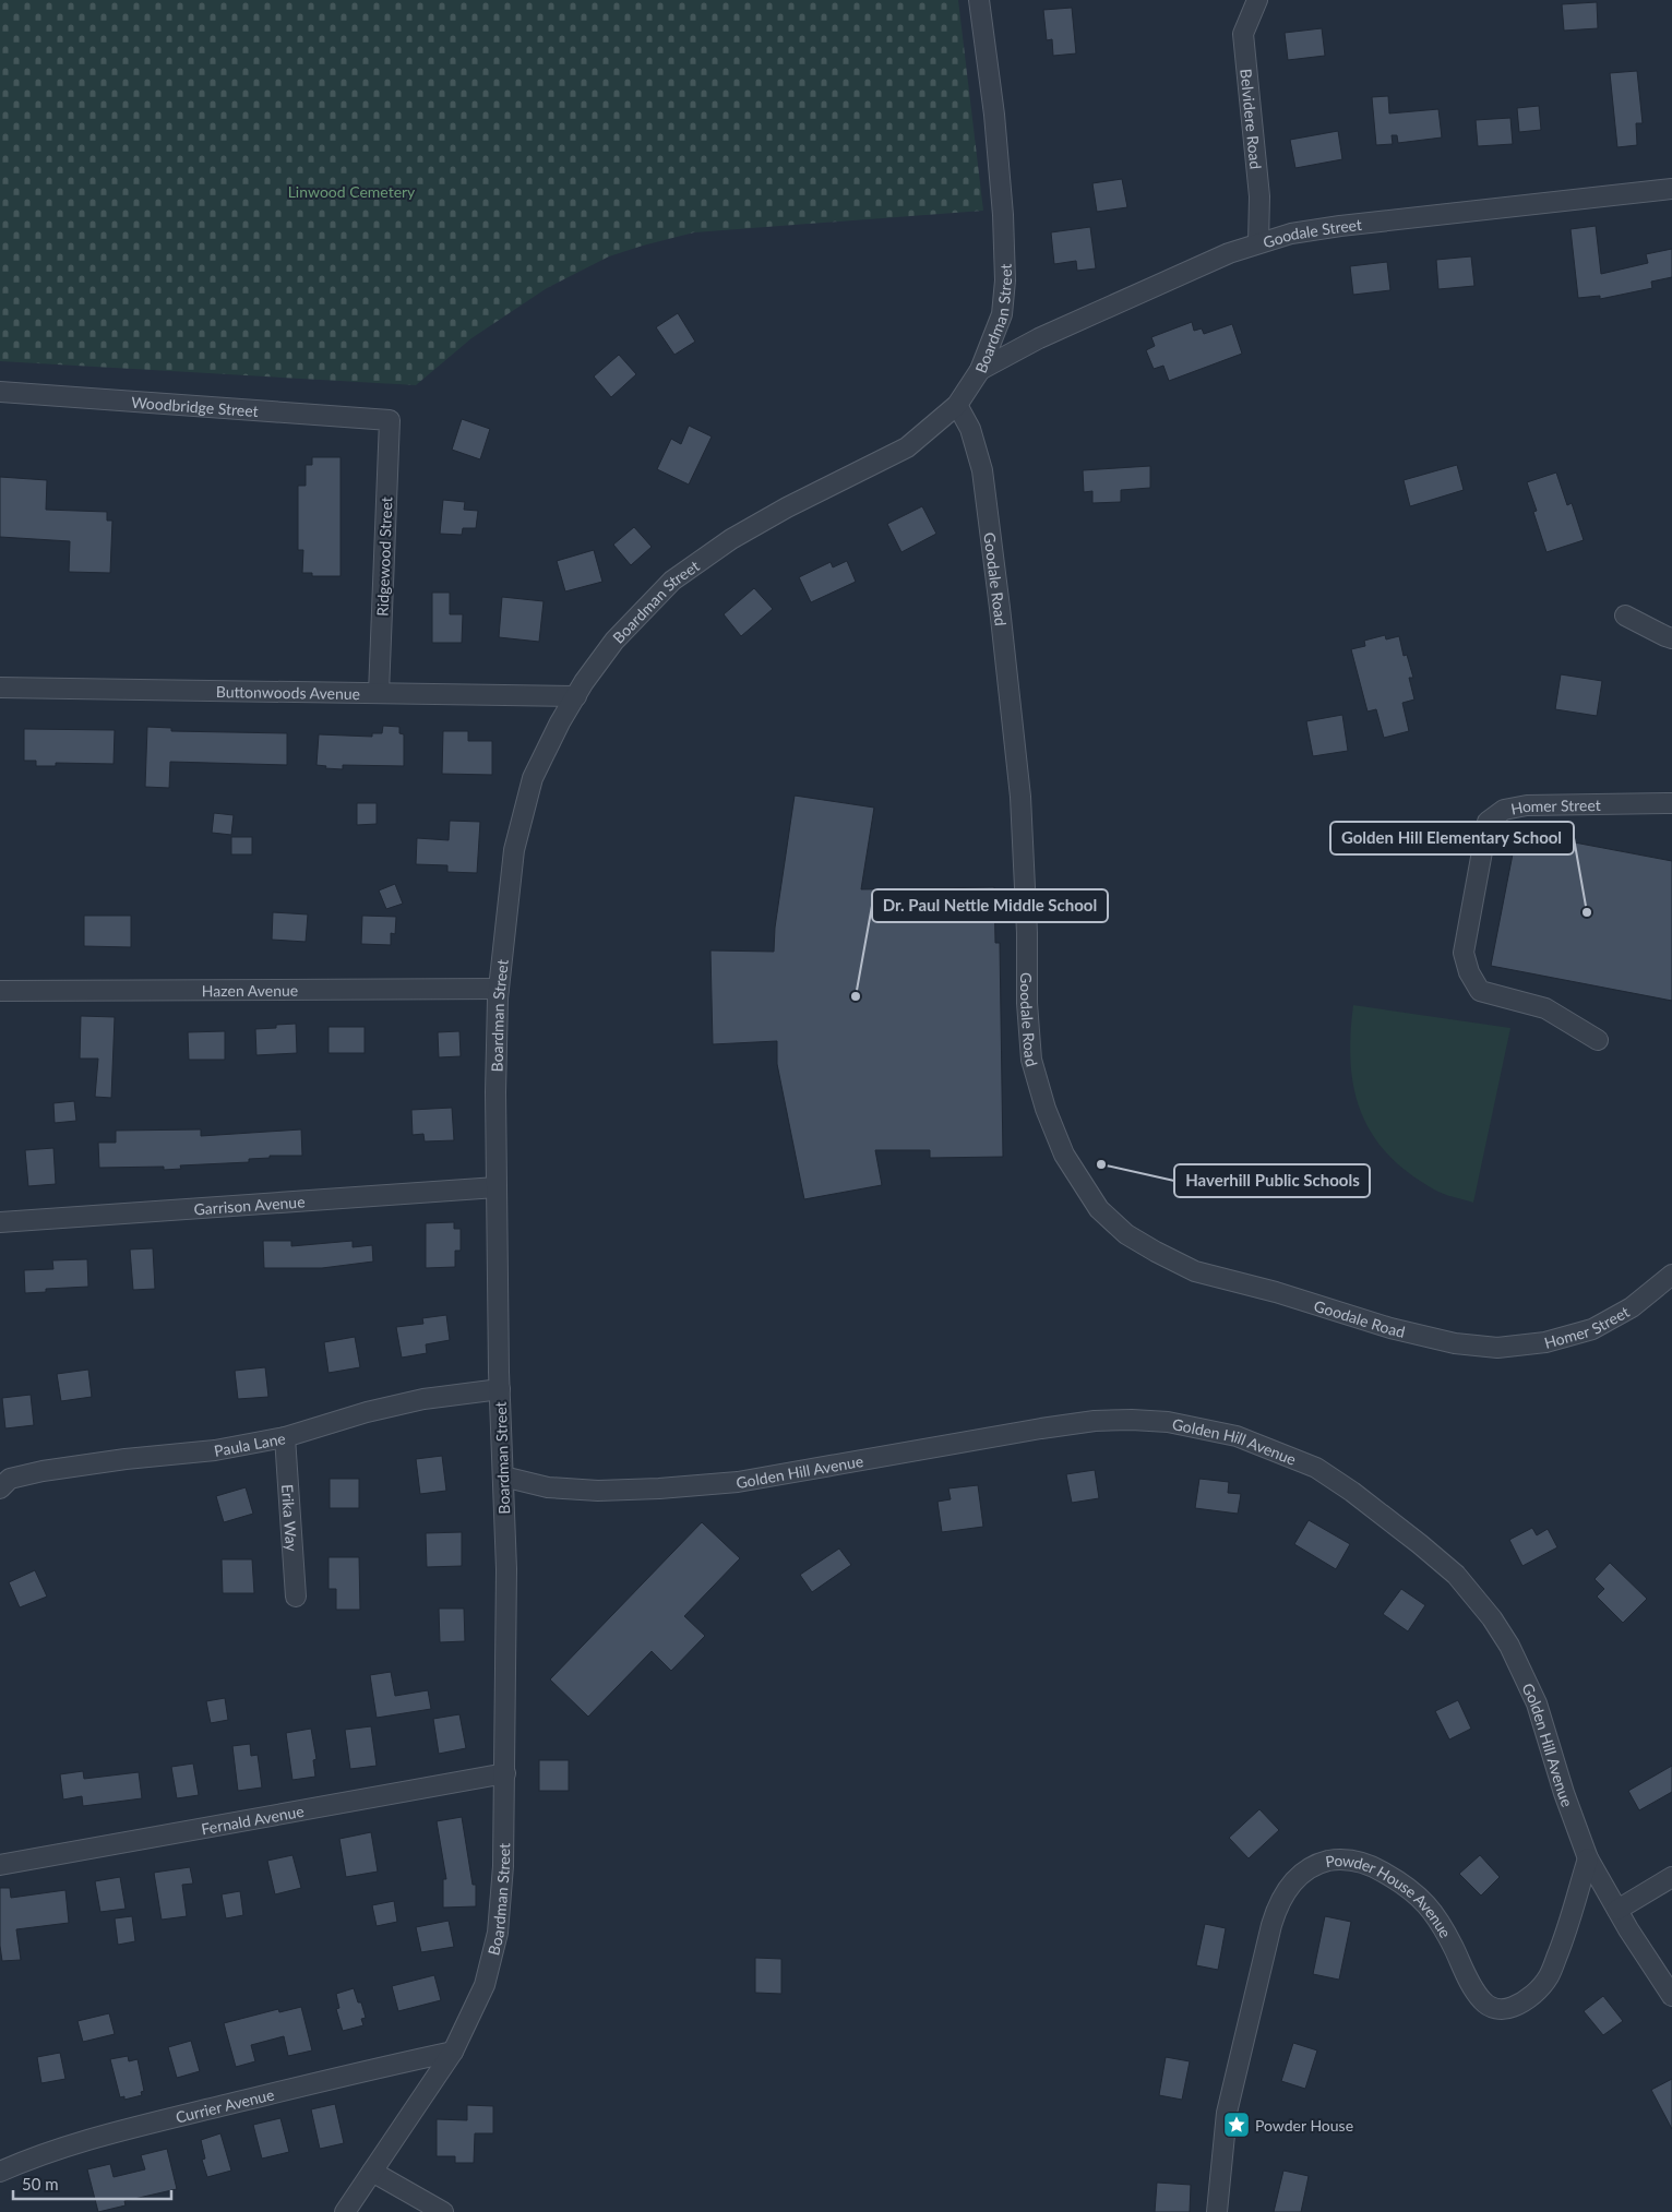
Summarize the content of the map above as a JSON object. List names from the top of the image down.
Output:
{
  "streets": {
    "street": [
      "Belvidere Road",
      "Goodale Street",
      "Boardman Street",
      "Woodbridge Street",
      "Ridgewood Street",
      "Goodale Road",
      "Buttonwoods Avenue",
      "Homer Street",
      "Hazen Avenue",
      "Garrison Avenue",
      "Golden Hill Avenue",
      "Paula Lane",
      "Erika Way",
      "Fernald Avenue",
      "Powder House Avenue",
      "Currier Avenue"
    ]
  },
  "crossings": [
    ["Belvidere Road", "Goodale Street"],
    ["Goodale Street", "Boardman Street"],
    ["Boardman Street", "Goodale Road"],
    ["Boardman Street", "Buttonwoods Avenue"],
    ["Boardman Street", "Hazen Avenue"],
    ["Boardman Street", "Garrison Avenue"],
    ["Boardman Street", "Golden Hill Avenue"],
    ["Boardman Street", "Paula Lane"],
    ["Boardman Street", "Fernald Avenue"],
    ["Boardman Street", "Currier Avenue"],
    ["Woodbridge Street", "Ridgewood Street"],
    ["Ridgewood Street", "Buttonwoods Avenue"],
    ["Goodale Road", "Homer Street"],
    ["Golden Hill Avenue", "Powder House Avenue"],
    ["Paula Lane", "Erika Way"]
  ],
  "parks": ["Linwood Cemetery"],
  "places": {
    "other": ["Golden Hill Elementary School", "Dr. Paul Nettle Middle School", "Haverhill Public Schools"],
    "place": ["Powder House"]
  },
  "scale_bar": "50 m"
}
